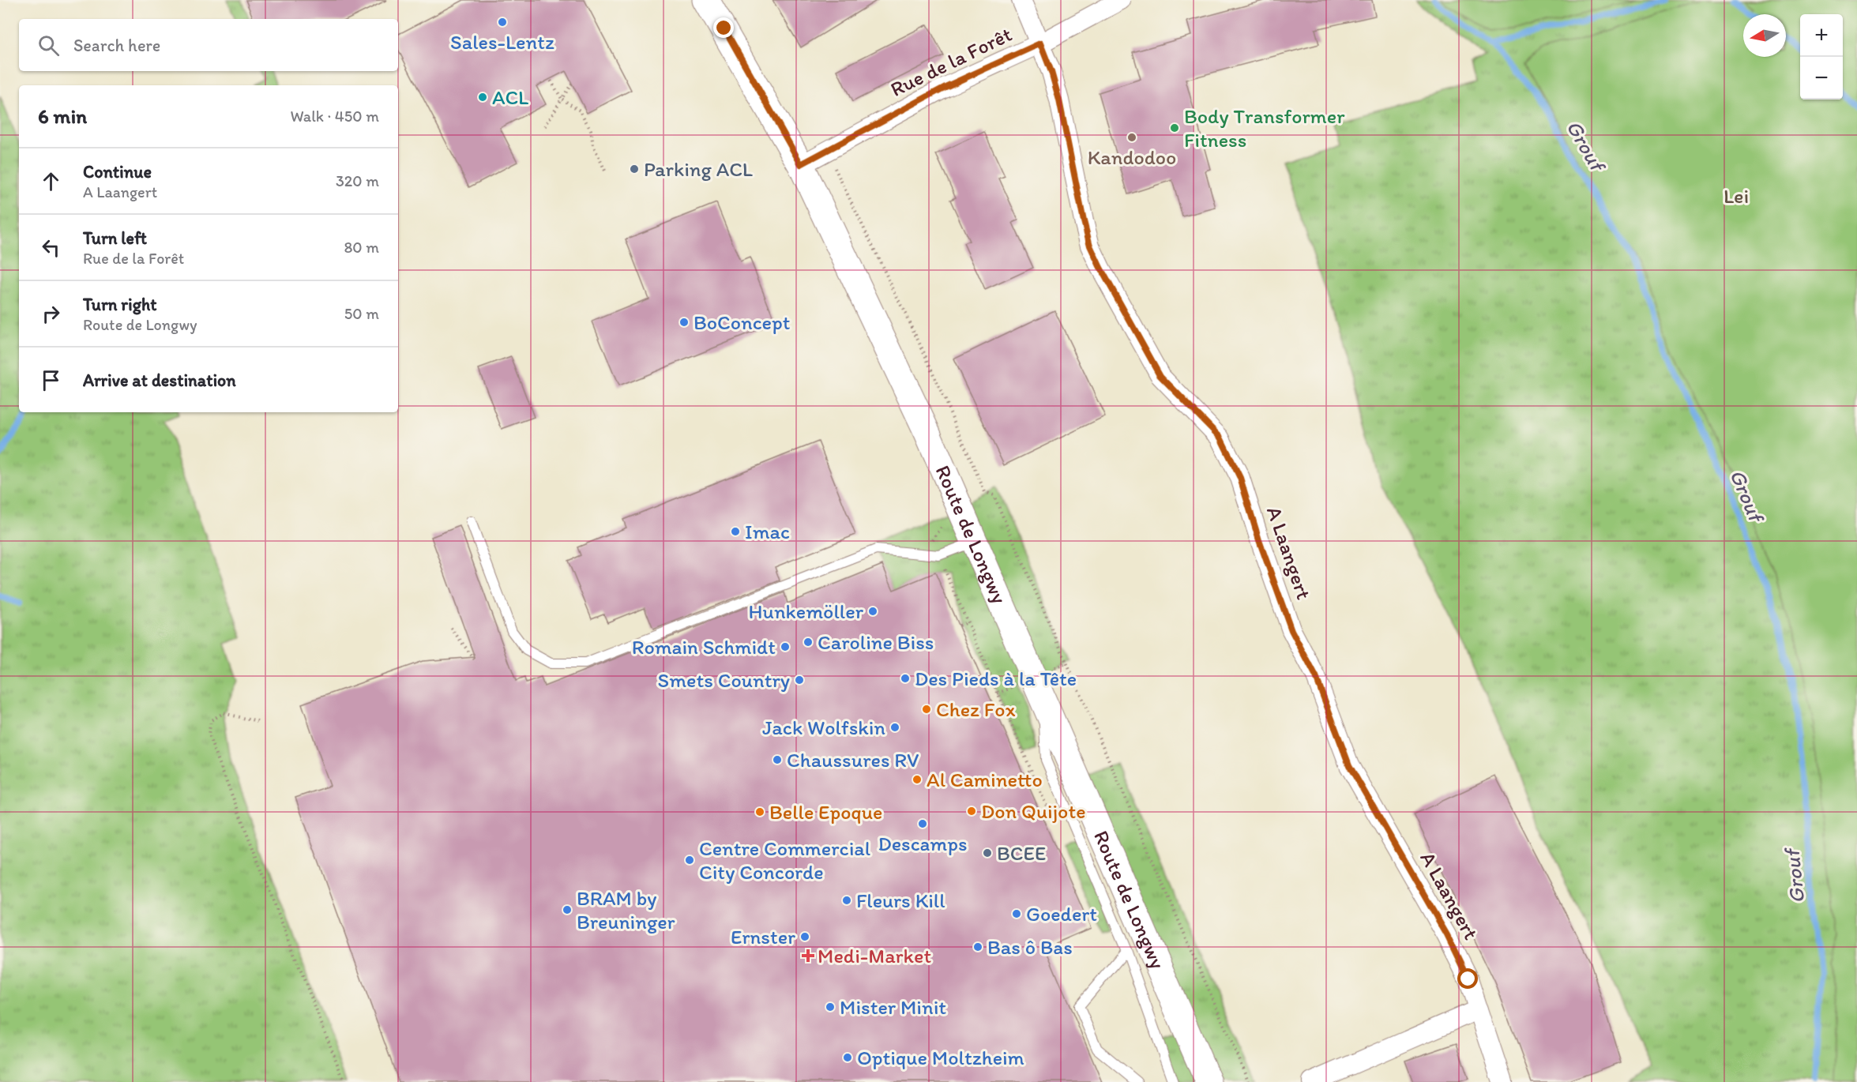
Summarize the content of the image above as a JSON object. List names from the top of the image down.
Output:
{
  "streets": {
    "main road": ["Route de Longwy"],
    "street": ["Rue de la Forêt", "A Laangert"]
  },
  "crossings": [
    ["Rue de la Forêt", "Route de Longwy"],
    ["Rue de la Forêt", "A Laangert"]
  ],
  "water": ["Grouf"],
  "parks": ["Lei"],
  "places": {
    "other": [
      "Sales-Lentz",
      "ACL",
      "Body Transformer Fitness",
      "Kandodoo",
      "Parking ACL",
      "BoConcept",
      "Imac",
      "Hunkemöller",
      "Caroline Biss",
      "Romain Schmidt",
      "Des Pieds à la Tête",
      "Smets Country",
      "Chez Fox",
      "Jack Wolfskin",
      "Chaussures RV",
      "Al Caminetto",
      "Don Quijote",
      "Belle Epoque",
      "Descamps",
      "BCEE",
      "Centre Commercial City Concorde",
      "Fleurs Kill",
      "BRAM by Breuninger",
      "Goedert",
      "Ernster",
      "Bas ô Bas",
      "Mister Minit",
      "Optique Moltzheim"
    ],
    "health": ["Medi-Market"]
  },
  "north": "left",
  "page": {
    "map_buttons": ["+", "−"],
    "search": "Search here",
    "heading": ["6 min", "Walk · 450 m"],
    "list": [
      ["Continue", "A Laangert", "320 m"],
      ["Turn left", "Rue de la Forêt", "80 m"],
      ["Turn right", "Route de Longwy", "50 m"],
      "Arrive at destination"
    ]
  }
}
